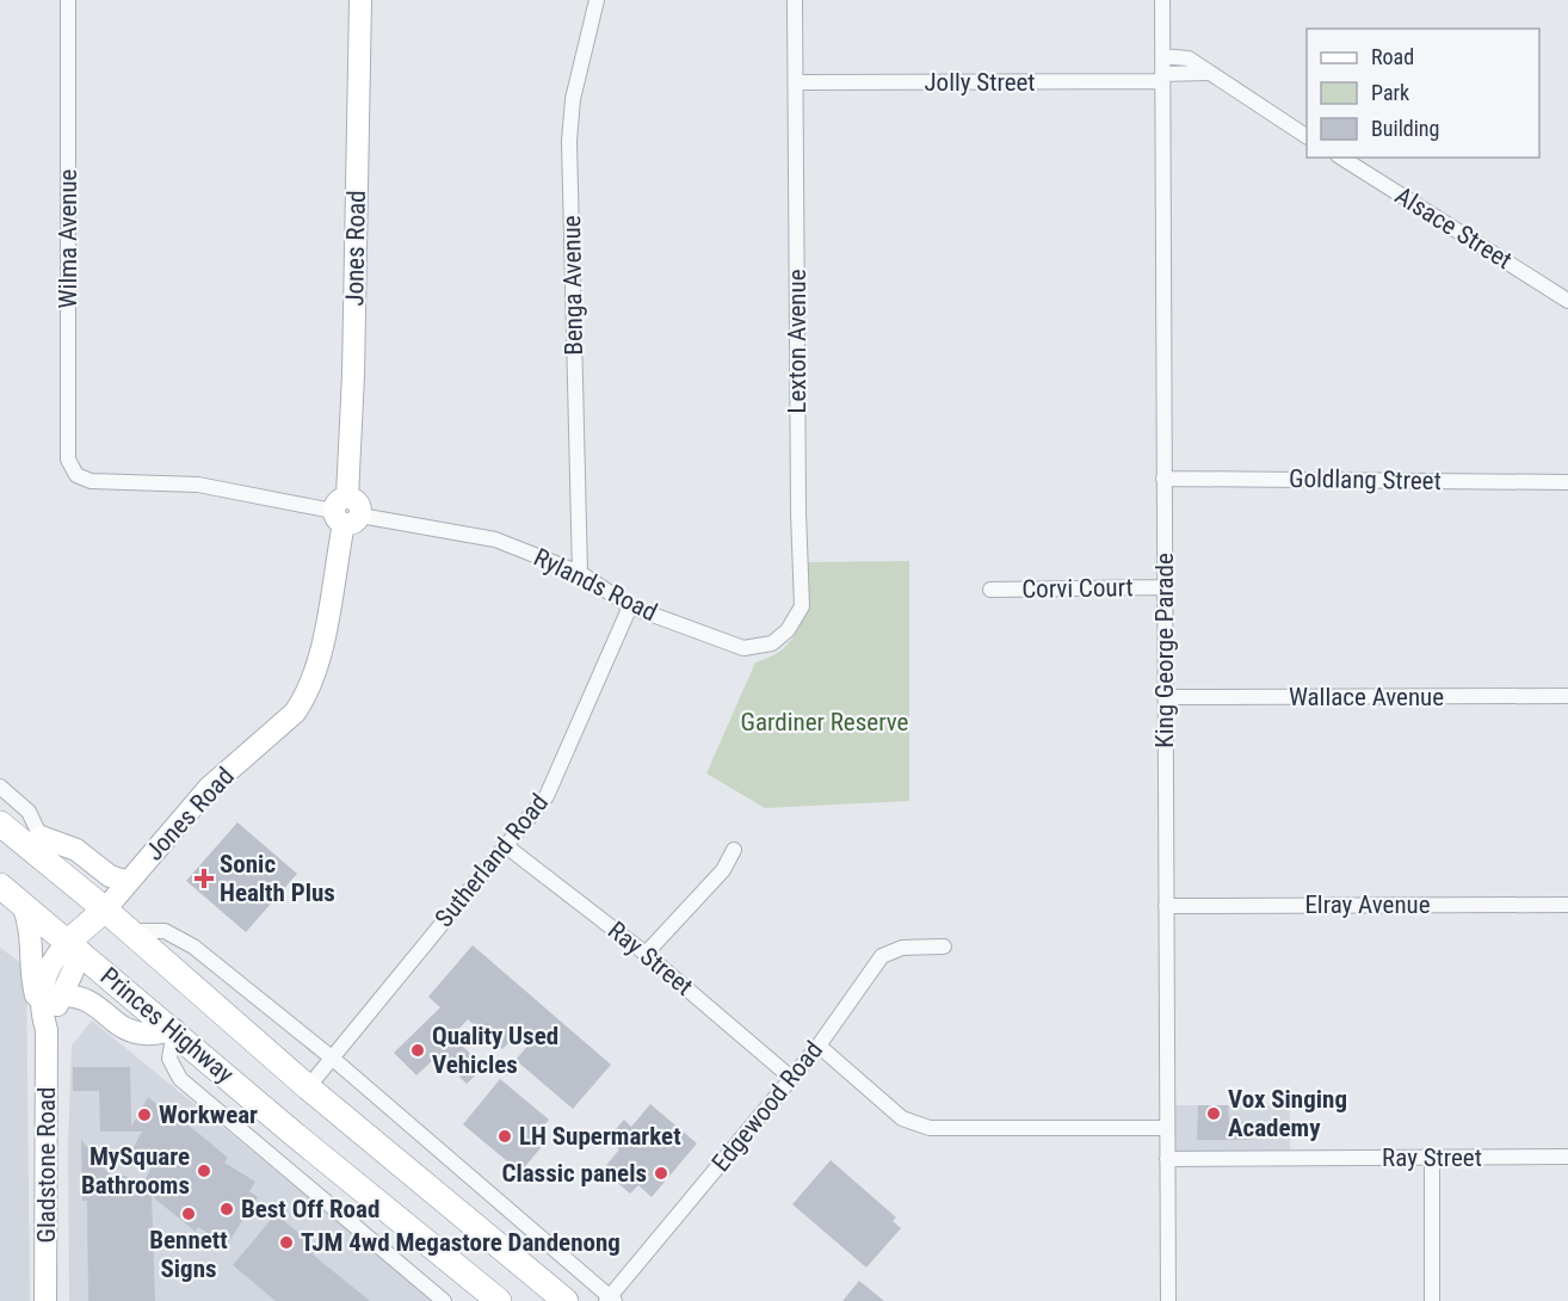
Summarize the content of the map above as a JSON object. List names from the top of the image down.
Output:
{
  "streets": {
    "highway": ["Princes Highway"],
    "main road": ["Jones Road", "Gladstone Road"],
    "street": [
      "Jolly Street",
      "Alsace Street",
      "Wilma Avenue",
      "Benga Avenue",
      "Lexton Avenue",
      "Goldlang Street",
      "Rylands Road",
      "Corvi Court",
      "King George Parade",
      "Wallace Avenue",
      "Sutherland Road",
      "Elray Avenue",
      "Ray Street",
      "Edgewood Road"
    ]
  },
  "crossings": [
    ["Jolly Street", "Lexton Avenue"],
    ["Jolly Street", "King George Parade"],
    ["Wilma Avenue", "Rylands Road"],
    ["Jones Road", "Rylands Road"],
    ["Jones Road", "Princes Highway"],
    ["Benga Avenue", "Rylands Road"],
    ["Lexton Avenue", "Rylands Road"],
    ["Goldlang Street", "King George Parade"],
    ["Rylands Road", "Sutherland Road"],
    ["Corvi Court", "King George Parade"],
    ["King George Parade", "Wallace Avenue"],
    ["King George Parade", "Elray Avenue"],
    ["King George Parade", "Ray Street"],
    ["Sutherland Road", "Ray Street"],
    ["Sutherland Road", "Princes Highway"],
    ["Ray Street", "Edgewood Road"],
    ["Princes Highway", "Edgewood Road"],
    ["Princes Highway", "Gladstone Road"]
  ],
  "parks": ["Gardiner Reserve"],
  "places": {
    "health": ["Sonic Health Plus"],
    "other": [
      "Quality Used Vehicles",
      "Vox Singing Academy",
      "Workwear",
      "LH Supermarket",
      "MySquare Bathrooms",
      "Classic panels",
      "Best Off Road",
      "Bennett Signs",
      "TJM 4wd Megastore Dandenong"
    ]
  },
  "legend": ["Road", "Park", "Building"]
}
